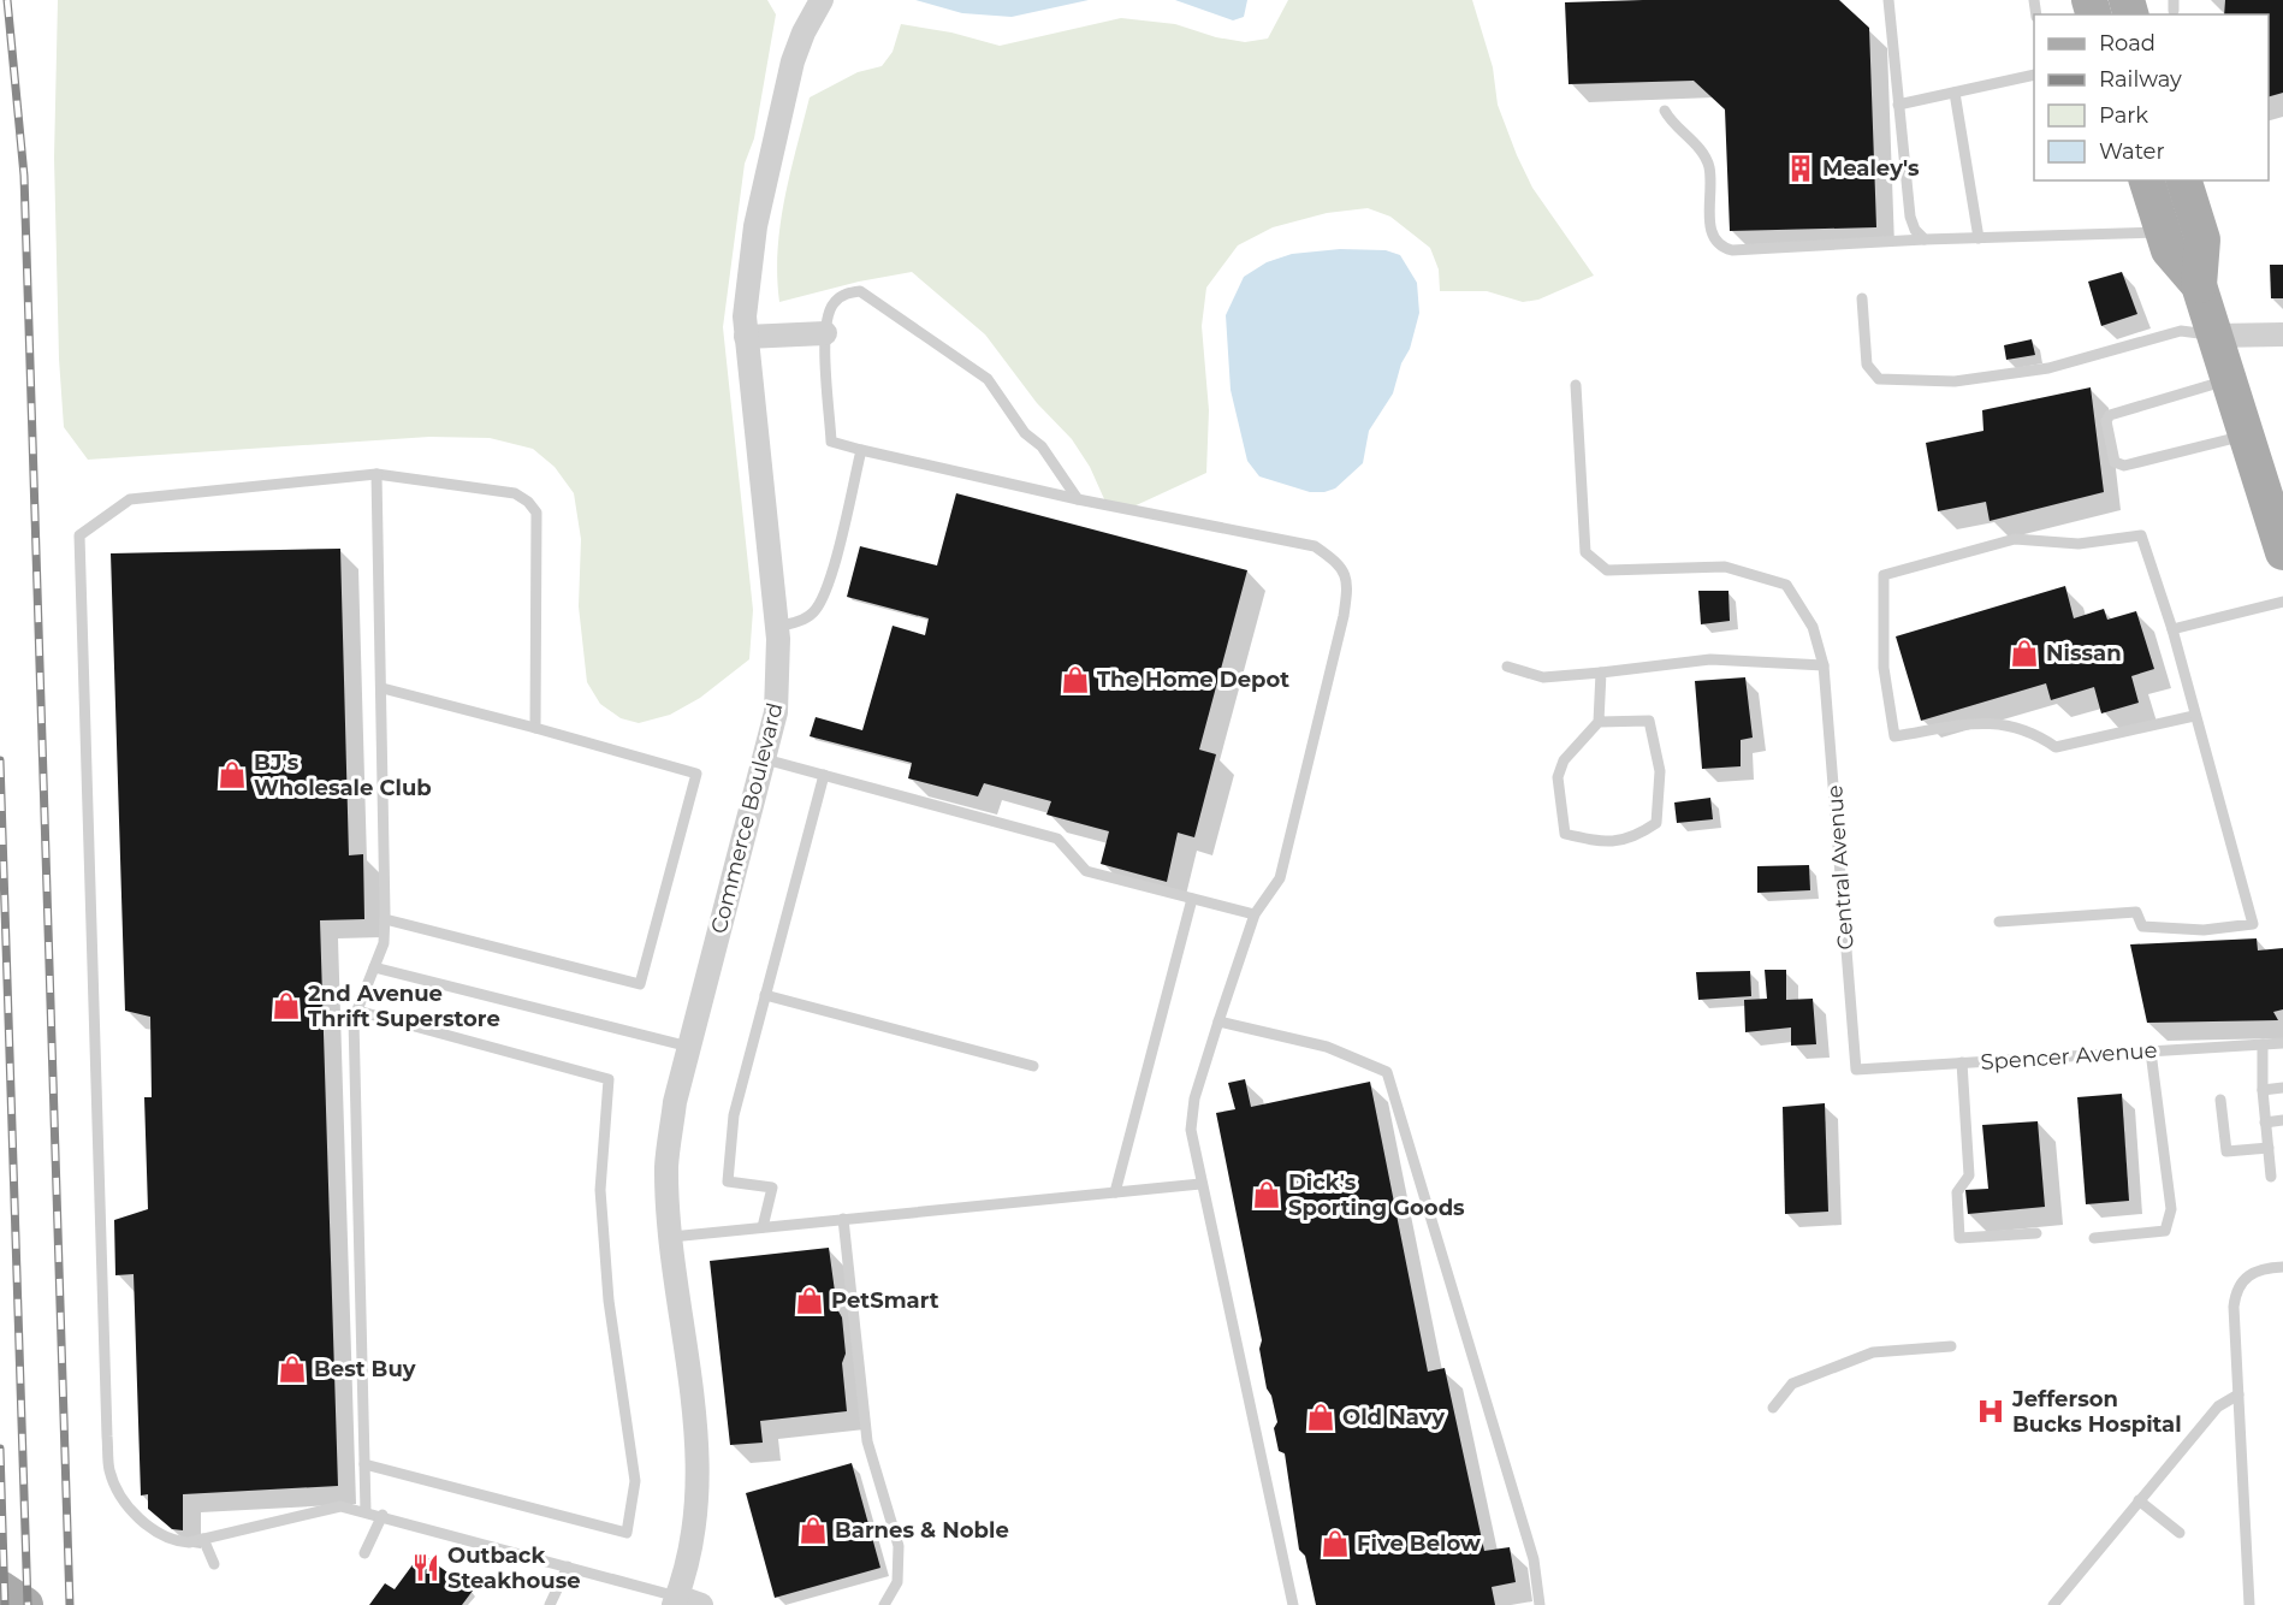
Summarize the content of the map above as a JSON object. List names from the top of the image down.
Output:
{
  "streets": {
    "street": ["Commerce Boulevard"],
    "lane": ["Central Avenue", "Spencer Avenue"]
  },
  "crossings": [
    ["Central Avenue", "Spencer Avenue"]
  ],
  "places": {
    "building": ["Mealey's"],
    "shop": [
      "Nissan",
      "The Home Depot",
      "BJ's Wholesale Club",
      "2nd Avenue Thrift Superstore",
      "Dick's Sporting Goods",
      "PetSmart",
      "Best Buy",
      "Old Navy",
      "Barnes & Noble",
      "Five Below"
    ],
    "hospital": ["Jefferson Bucks Hospital"],
    "restaurant": ["Outback Steakhouse"]
  },
  "legend": [
    "Road",
    "Railway",
    "Park",
    "Water"
  ]
}
